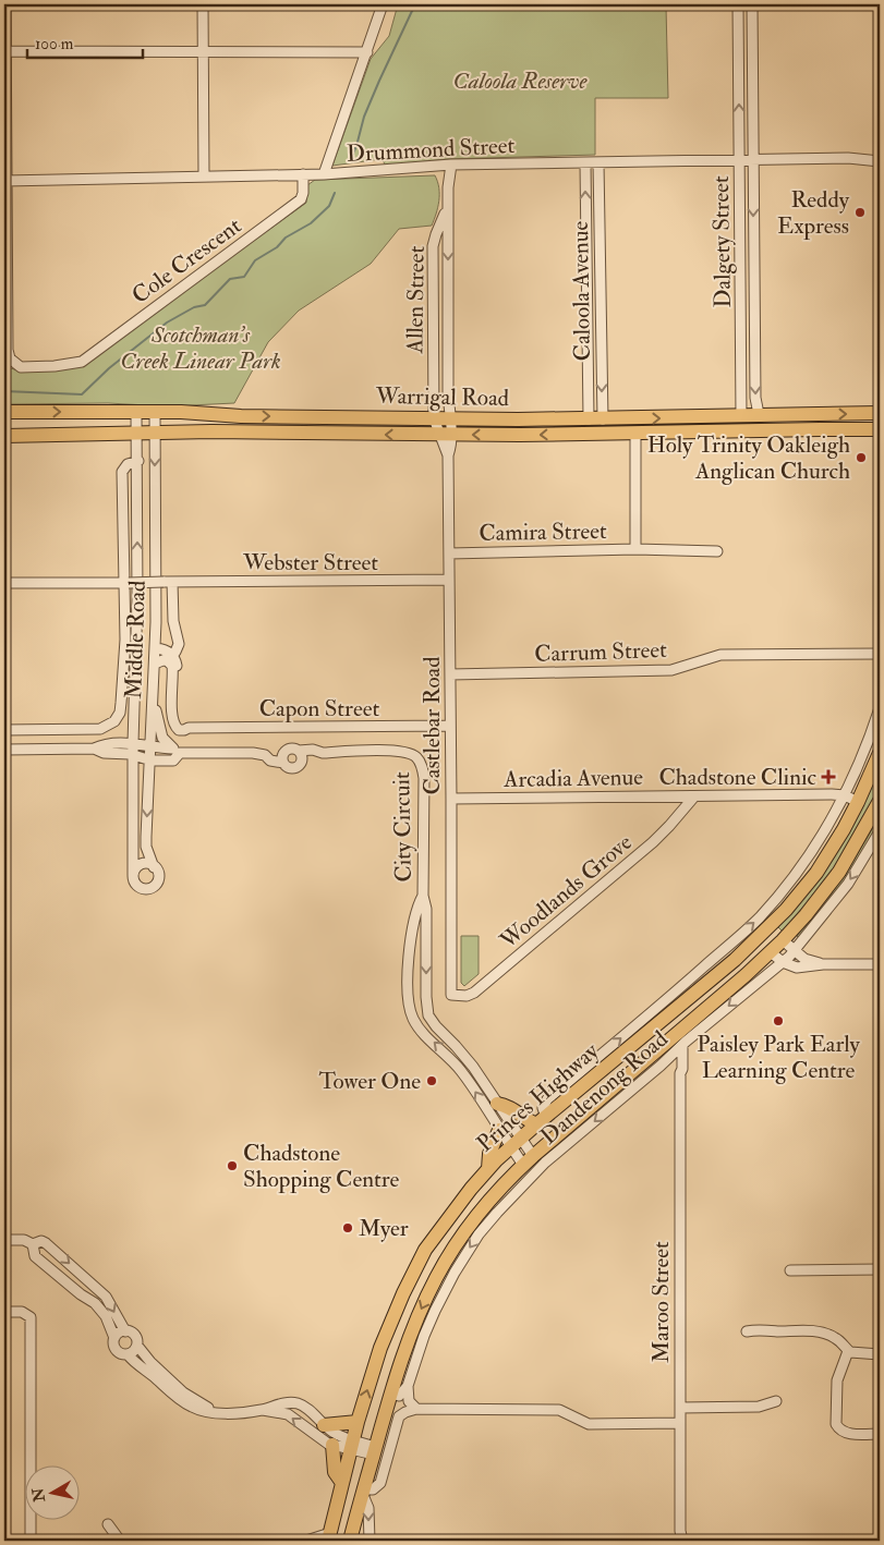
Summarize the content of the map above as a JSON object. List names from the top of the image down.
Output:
{
  "streets": {
    "highway": ["Warrigal Road", "Princes Highway"],
    "street": [
      "Drummond Street",
      "Dalgety Street",
      "Cole Crescent",
      "Caloola Avenue",
      "Allen Street",
      "Camira Street",
      "Webster Street",
      "Middle Road",
      "Carrum Street",
      "Capon Street",
      "Castlebar Road",
      "Arcadia Avenue",
      "City Circuit",
      "Woodlands Grove",
      "Dandenong Road",
      "Maroo Street"
    ]
  },
  "crossings": [
    ["Drummond Street", "Dalgety Street"],
    ["Drummond Street", "Cole Crescent"],
    ["Drummond Street", "Caloola Avenue"],
    ["Drummond Street", "Allen Street"],
    ["Dalgety Street", "Warrigal Road"],
    ["Caloola Avenue", "Warrigal Road"],
    ["Allen Street", "Warrigal Road"],
    ["Allen Street", "Castlebar Road"],
    ["Warrigal Road", "Camira Street"],
    ["Warrigal Road", "Middle Road"],
    ["Warrigal Road", "Castlebar Road"],
    ["Camira Street", "Castlebar Road"],
    ["Webster Street", "Middle Road"],
    ["Webster Street", "Castlebar Road"],
    ["Carrum Street", "Castlebar Road"],
    ["Capon Street", "Castlebar Road"],
    ["Castlebar Road", "Arcadia Avenue"],
    ["Castlebar Road", "Woodlands Grove"],
    ["Arcadia Avenue", "Woodlands Grove"],
    ["Arcadia Avenue", "Dandenong Road"],
    ["Arcadia Avenue", "Princes Highway"],
    ["City Circuit", "Princes Highway"],
    ["Dandenong Road", "Princes Highway"],
    ["Dandenong Road", "Maroo Street"]
  ],
  "parks": ["Caloola Reserve", "Scotchman's Creek Linear Park"],
  "places": {
    "other": [
      "Reddy Express",
      "Holy Trinity Oakleigh Anglican Church",
      "Paisley Park Early Learning Centre",
      "Tower One",
      "Chadstone Shopping Centre",
      "Myer"
    ],
    "health": ["Chadstone Clinic"]
  },
  "scale_bar": "100 m",
  "north": "left"
}
